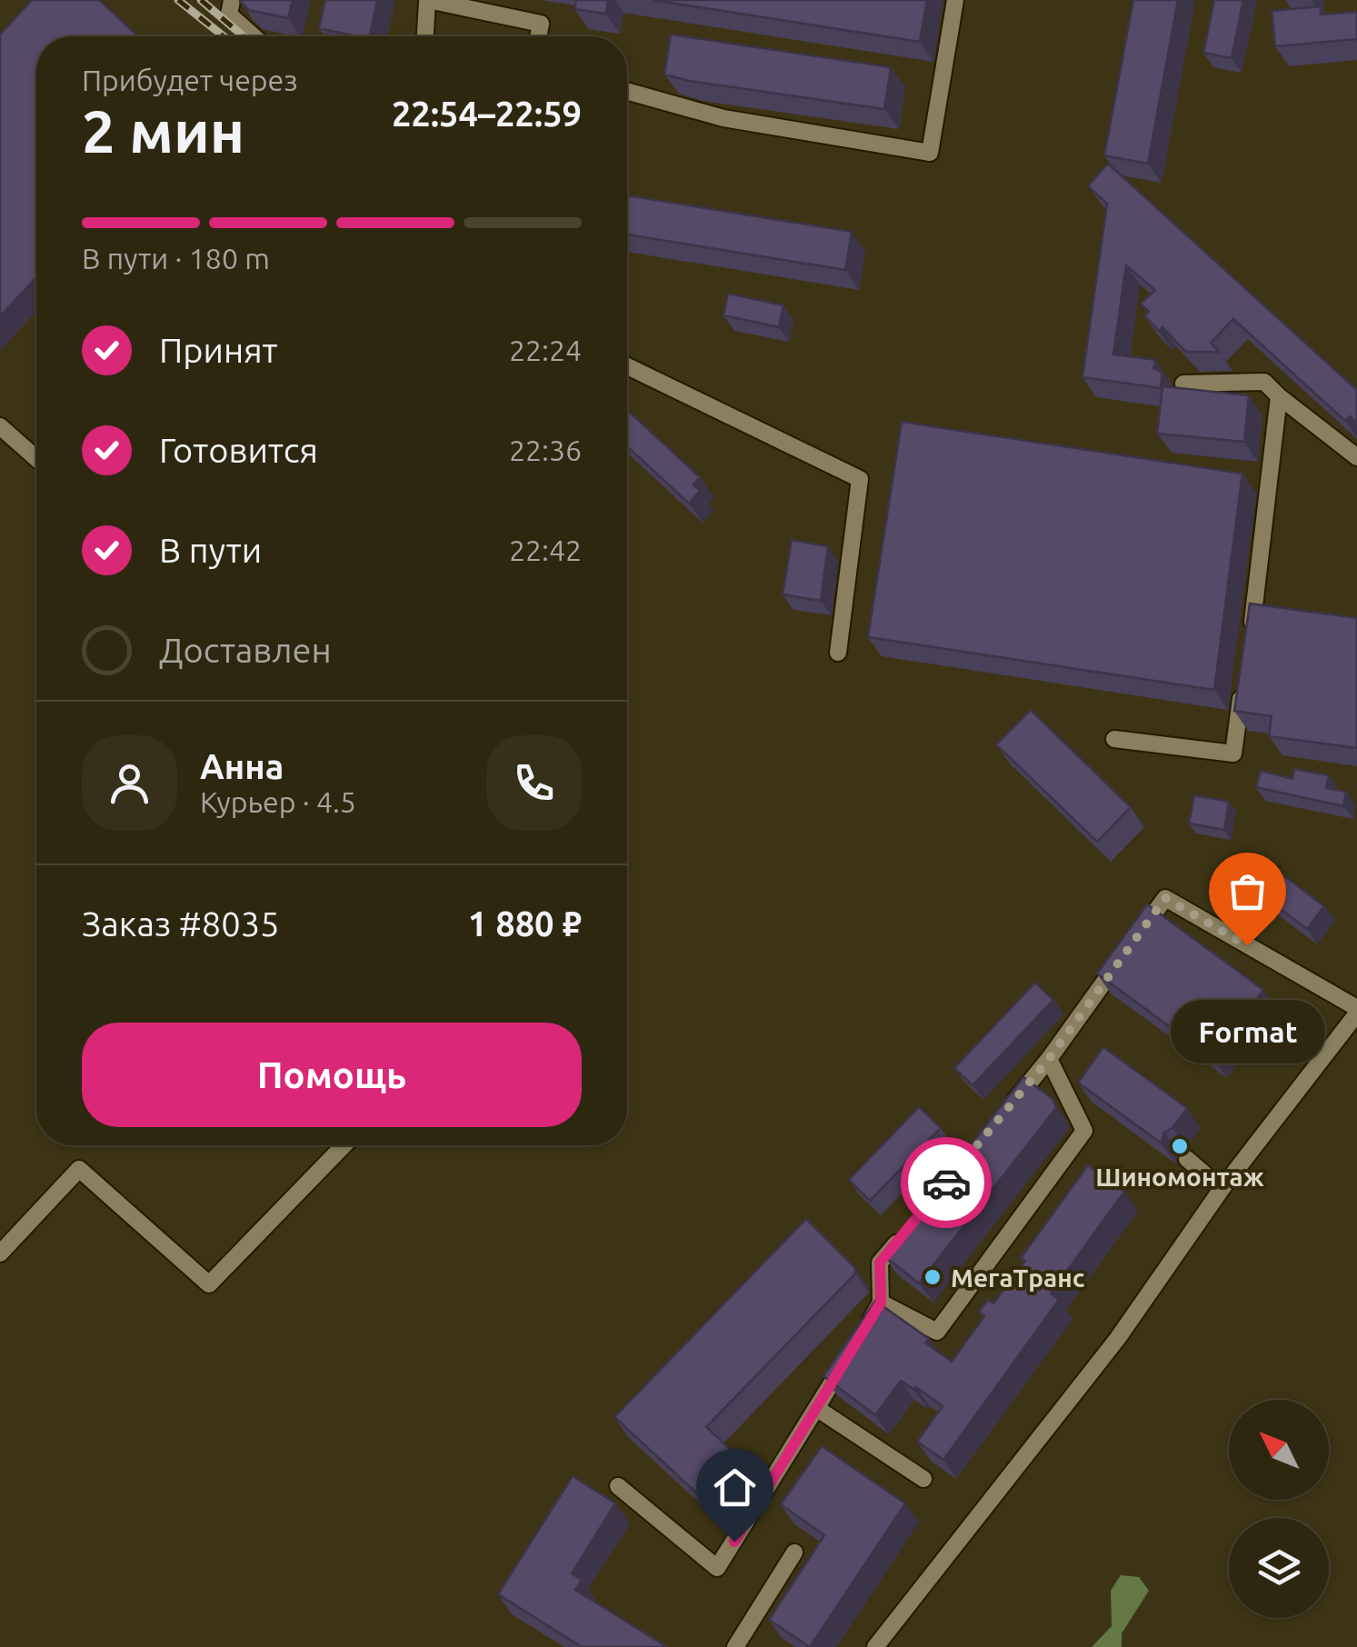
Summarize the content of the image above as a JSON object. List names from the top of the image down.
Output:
{
  "places": ["Format", "Шиномонтаж", "МегаТранс"],
  "north": "top left",
  "page": {
    "heading": ["2 мин", "Прибудет через", "22:54–22:59"],
    "panel": [
      "Анна",
      "Курьер · 4.5",
      "Заказ #8035",
      "1 880 ₽"
    ],
    "bar": "В пути · 180 m",
    "list": [
      ["Принят", "22:24"],
      ["Готовится", "22:36"],
      ["В пути", "22:42"],
      "Доставлен"
    ],
    "bubble": "Format",
    "buttons": "Помощь"
  }
}
